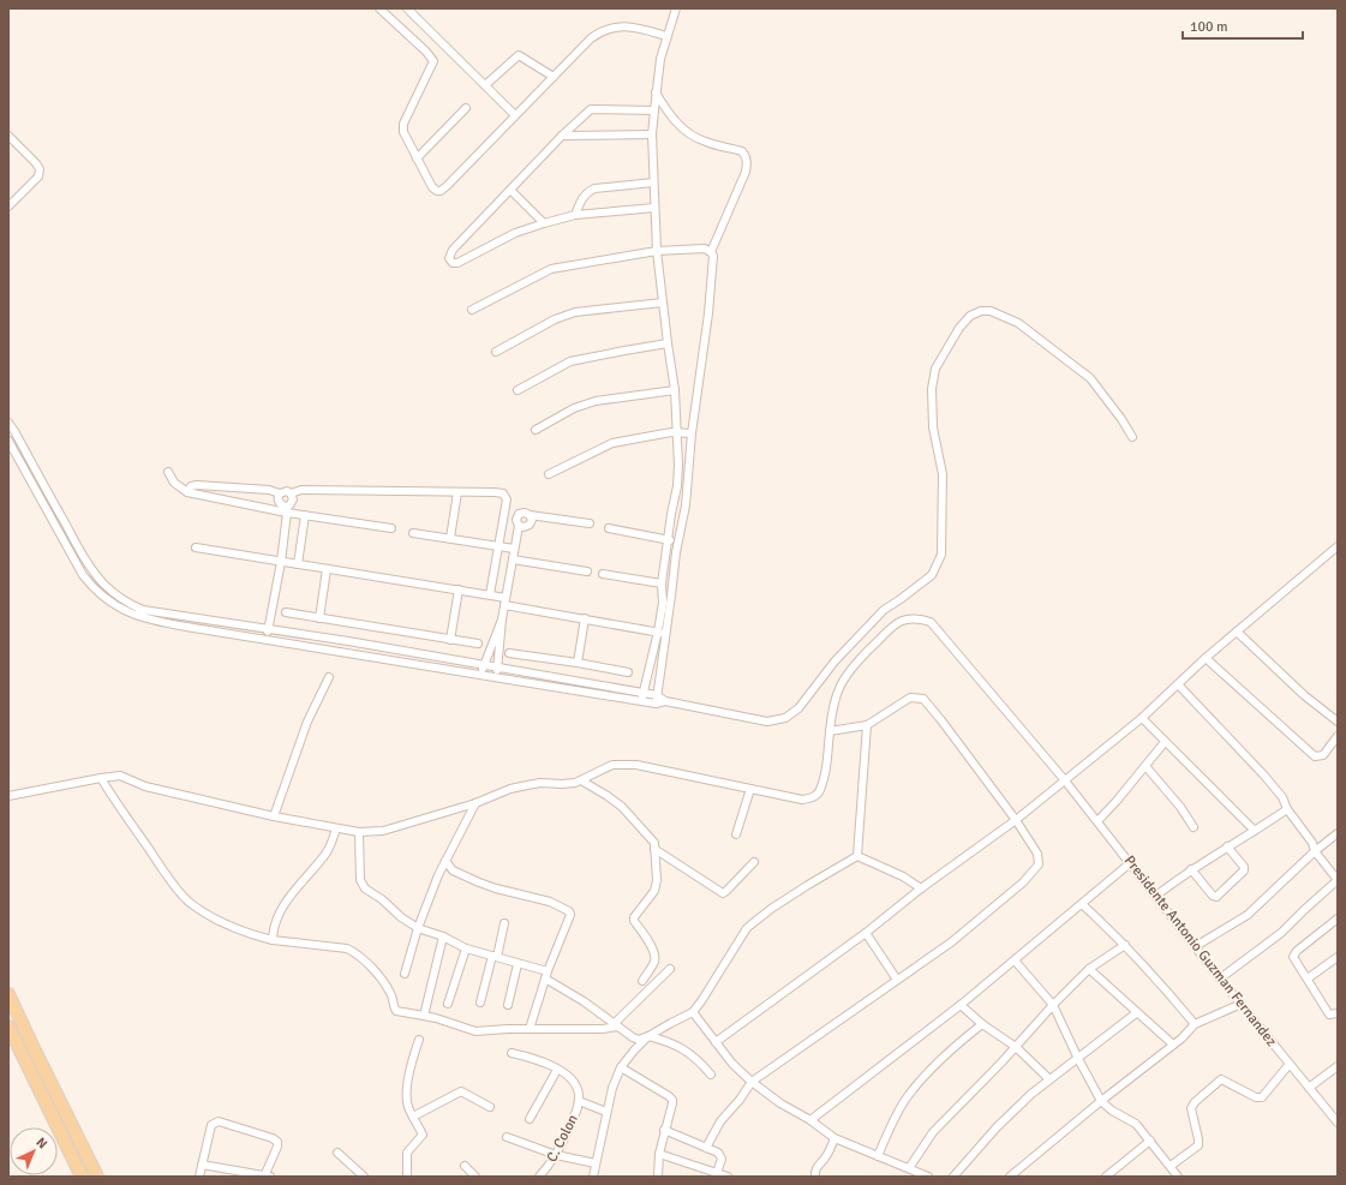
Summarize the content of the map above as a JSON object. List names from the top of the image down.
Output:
{
  "streets": {
    "street": ["Presidente Antonio Guzman Fernandez", "C. Colon"]
  },
  "scale_bar": "100 m",
  "north": "top right"
}
